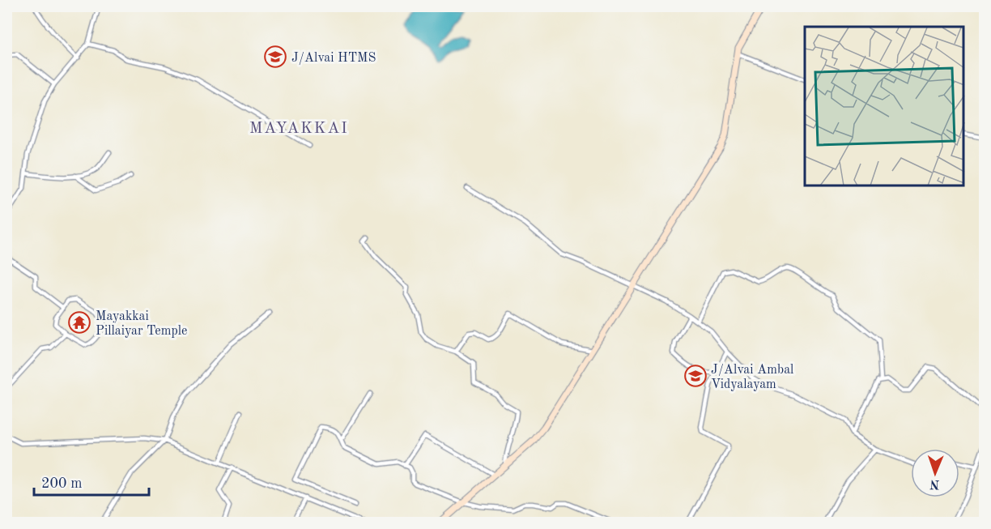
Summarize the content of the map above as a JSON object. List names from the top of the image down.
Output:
{
  "districts": ["MAYAKKAI"],
  "places": {
    "school or university": ["J/Alvai HTMS", "J/Alvai Ambal Vidyalayam"],
    "temple": ["Mayakkai Pillaiyar Temple"]
  },
  "scale_bar": "200 m",
  "north": "bottom"
}
